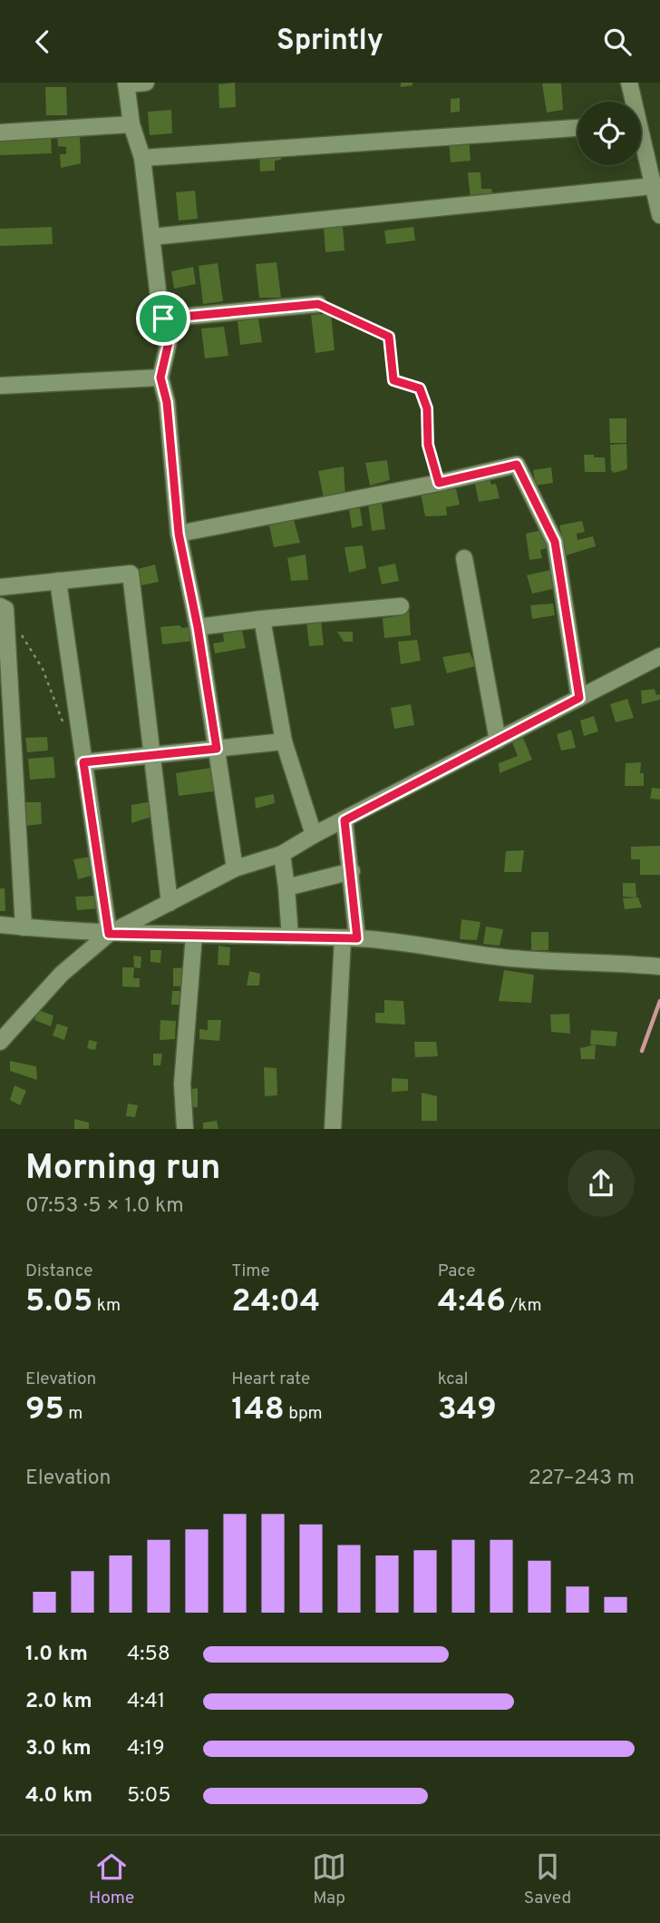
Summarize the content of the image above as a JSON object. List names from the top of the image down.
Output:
{
  "page": {
    "header": "Sprintly",
    "heading": ["Morning run", "07:53 · 5 × 1.0 km"],
    "stats": [
      ["Distance", "5.05 km"],
      ["Time", "24:04"],
      ["Pace", "4:46 /km"],
      ["Elevation", "95 m"],
      ["Heart rate", "148 bpm"],
      ["kcal", "349"]
    ],
    "chart": ["Elevation", "227–243 m"],
    "list": [
      {
        "name": "1.0 km",
        "note": "4:58"
      },
      {
        "name": "2.0 km",
        "note": "4:41"
      },
      {
        "name": "3.0 km",
        "note": "4:19"
      },
      {
        "name": "4.0 km",
        "note": "5:05"
      }
    ],
    "tabs": ["Home", "Map", "Saved"]
  }
}
